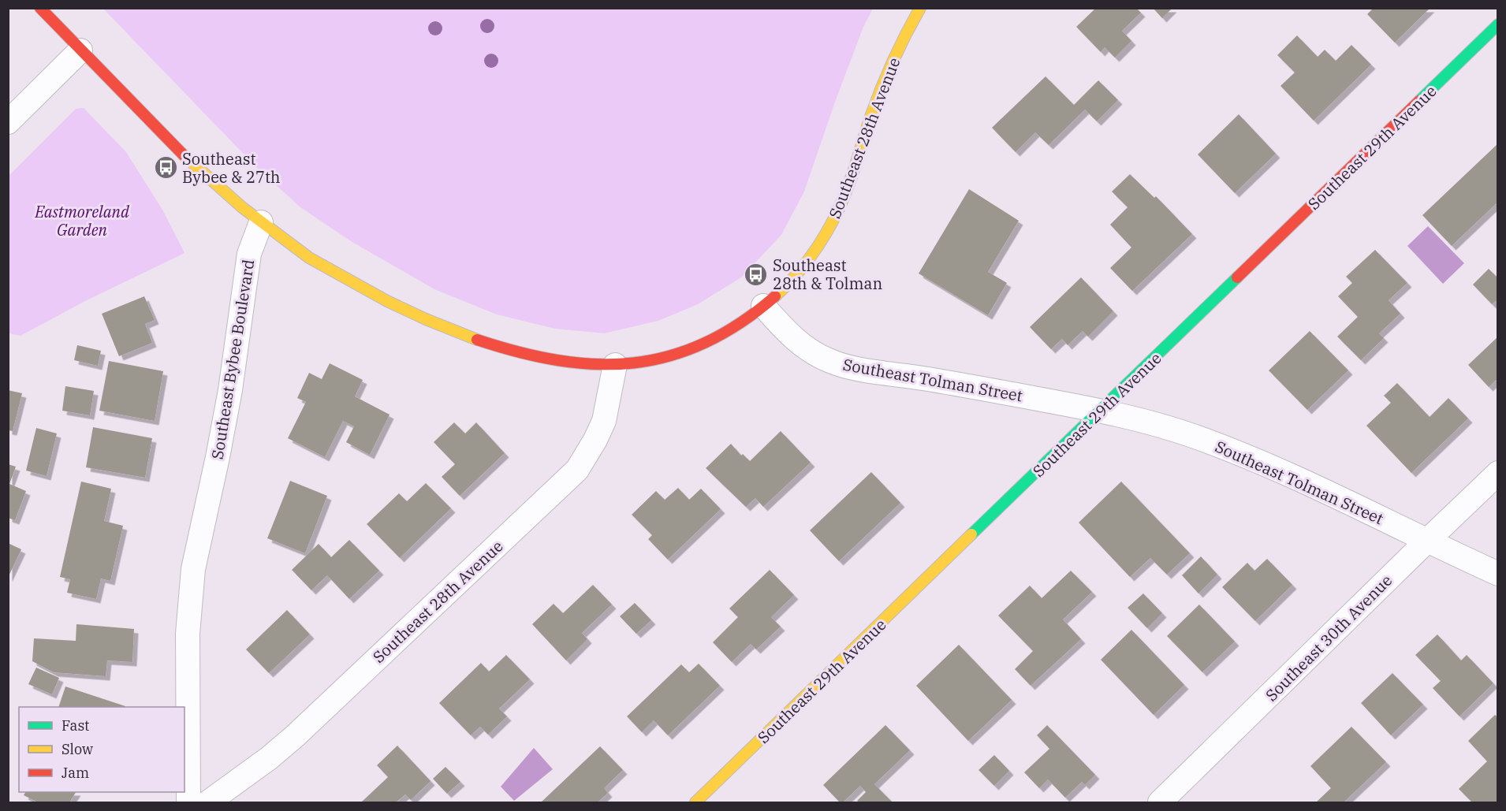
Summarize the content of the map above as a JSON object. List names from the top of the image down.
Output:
{
  "streets": {
    "main road": ["Southeast 28th Avenue", "Southeast 29th Avenue"],
    "street": ["Southeast Bybee Boulevard", "Southeast Tolman Street", "Southeast 30th Avenue"]
  },
  "crossings": [
    ["Southeast 28th Avenue", "Southeast Tolman Street"],
    ["Southeast 29th Avenue", "Southeast Tolman Street"],
    ["Southeast Tolman Street", "Southeast 30th Avenue"]
  ],
  "parks": ["Eastmoreland Garden"],
  "places": {
    "bus stop": ["Southeast Bybee & 27th", "Southeast 28th & Tolman"]
  },
  "legend": ["Fast", "Slow", "Jam"]
}
